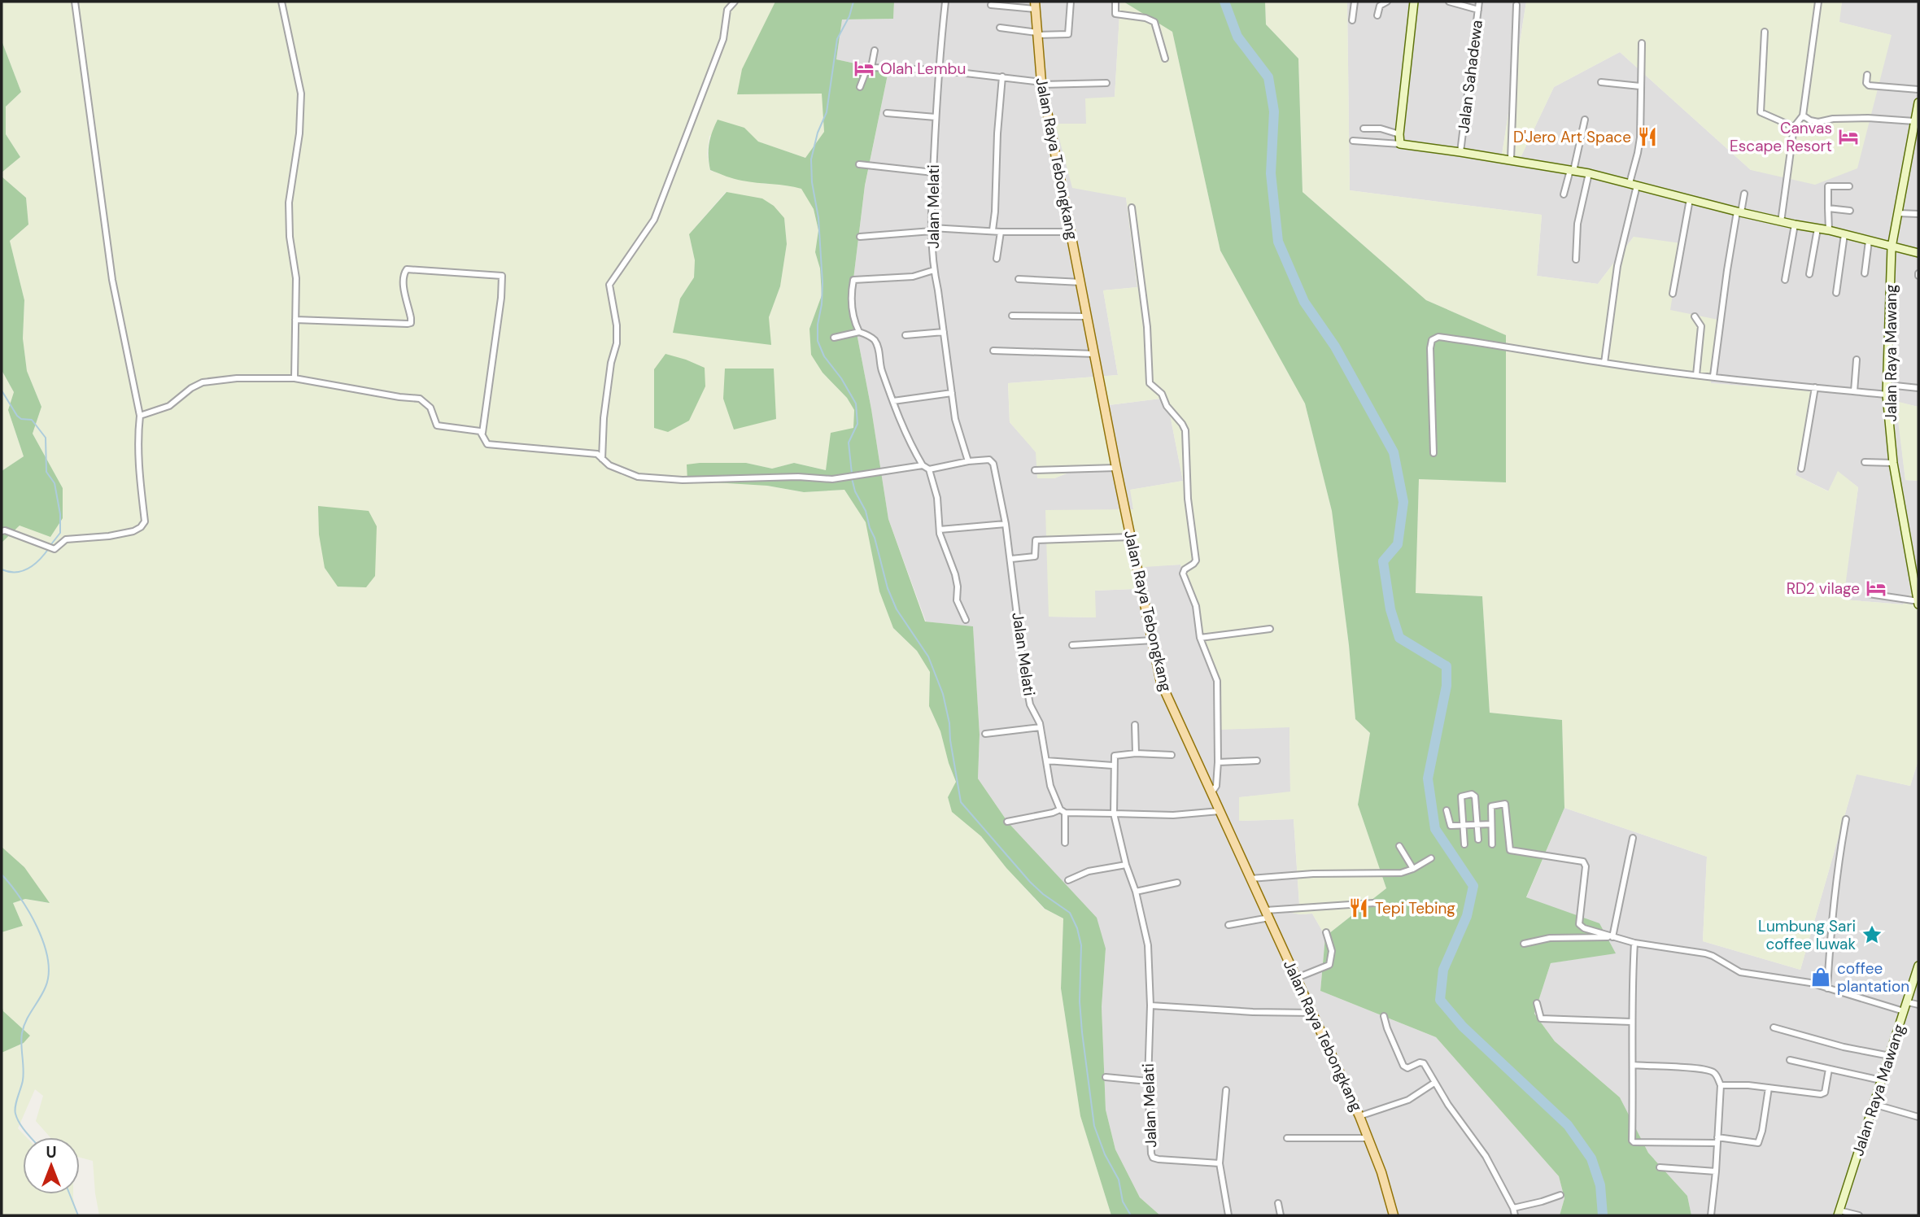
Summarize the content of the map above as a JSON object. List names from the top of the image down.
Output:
{
  "streets": {
    "main road": ["Jalan Raya Tebongkang", "Jalan Raya Mawang"],
    "street": ["Jalan Sahadewa", "Jalan Melati"]
  },
  "places": {
    "hotel": ["Olah Lembu", "Canvas Escape Resort", "RD2 vilage"],
    "restaurant": ["D'Jero Art Space", "Tepi Tebing"],
    "place": ["Lumbung Sari coffee luwak"],
    "shop": ["coffee plantation"]
  },
  "north": "top"
}
